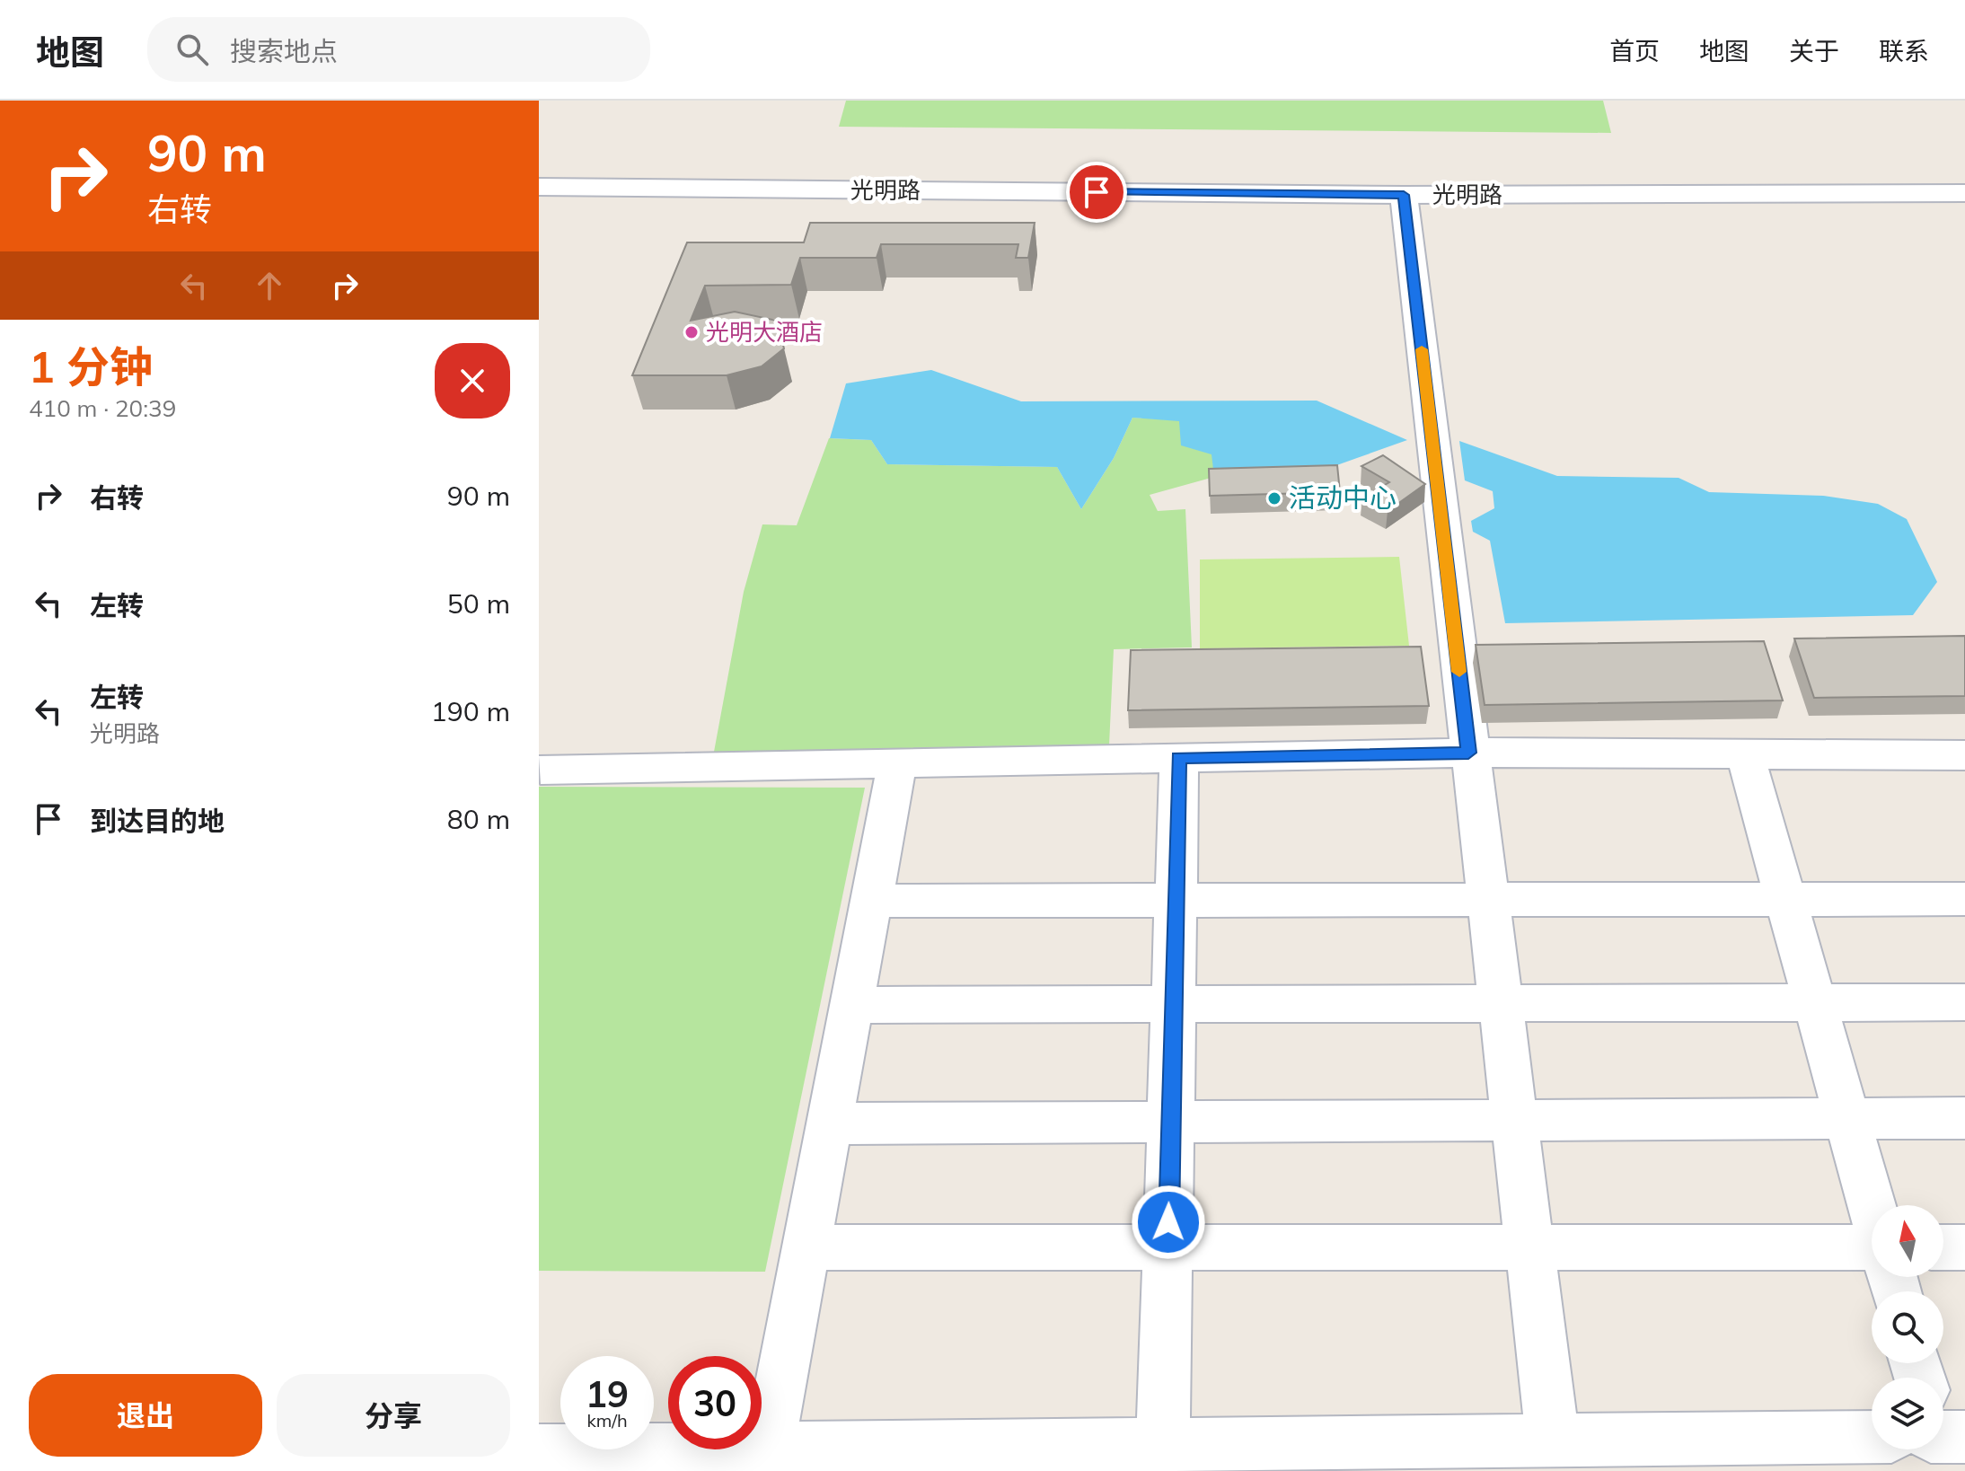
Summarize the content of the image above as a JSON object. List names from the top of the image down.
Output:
{
  "streets": {
    "street": ["光明路"]
  },
  "places": ["光明大酒店", "活动中心"],
  "north": "top",
  "page": {
    "header": "地图",
    "search": "搜索地点",
    "nav": [
      "首页",
      "地图",
      "关于",
      "联系"
    ],
    "turn": ["90 m", "右转"],
    "heading": ["1 分钟", "410 m · 20:39"],
    "list": [
      {
        "name": "右转",
        "value": "90 m"
      },
      {
        "name": "左转",
        "value": "50 m"
      },
      {
        "name": "左转",
        "note": "光明路",
        "value": "190 m"
      },
      {
        "name": "到达目的地",
        "value": "80 m"
      }
    ],
    "speed": "19 km/h",
    "limit": "30",
    "buttons": ["退出", "分享"]
  }
}
